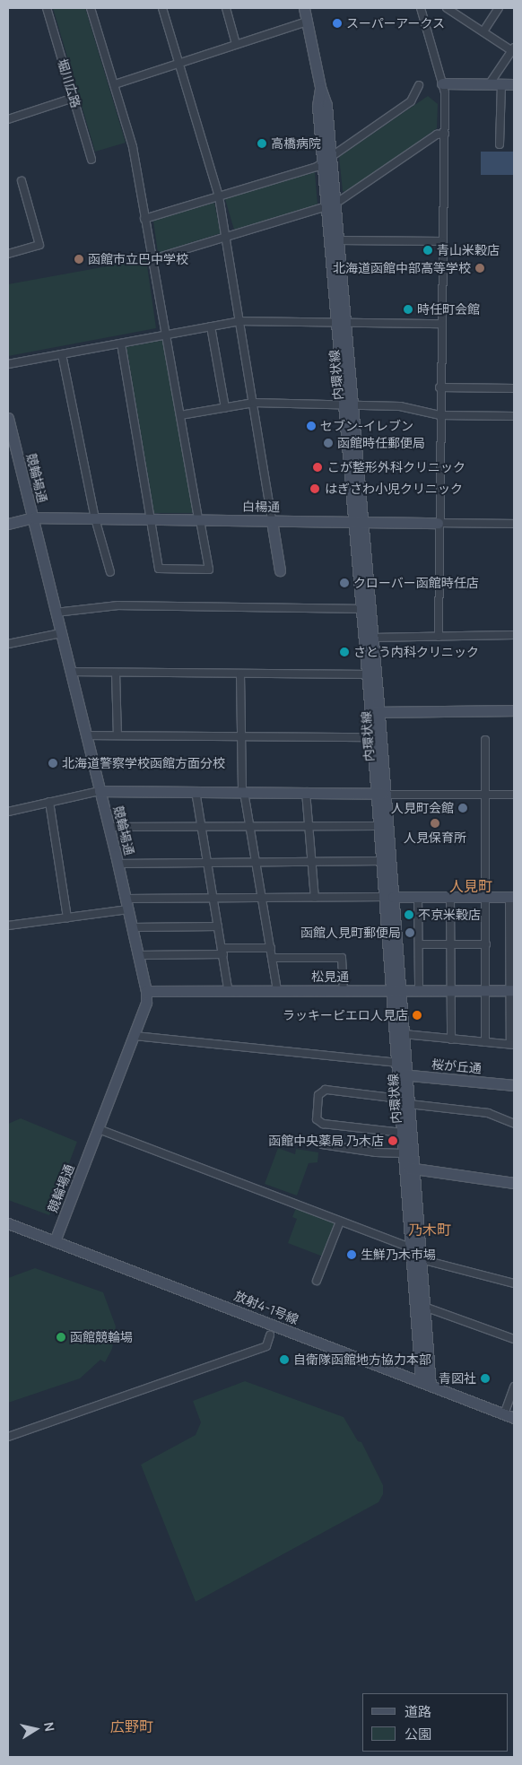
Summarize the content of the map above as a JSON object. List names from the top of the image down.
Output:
{
  "streets": {
    "street": [
      "堀川広路",
      "内環状線",
      "競輪場通",
      "白楊通",
      "松見通",
      "桜が丘通",
      "放射4-1号線"
    ]
  },
  "crossings": [
    ["内環状線", "白楊通"],
    ["内環状線", "松見通"],
    ["内環状線", "桜が丘通"],
    ["内環状線", "放射4-1号線"],
    ["競輪場通", "白楊通"],
    ["競輪場通", "松見通"],
    ["競輪場通", "放射4-1号線"]
  ],
  "districts": ["人見町", "乃木町", "広野町"],
  "places": [
    "スーパーアークス",
    "高橋病院",
    "青山米穀店",
    "函館市立巴中学校",
    "北海道函館中部高等学校",
    "時任町会館",
    "セブン-イレブン",
    "函館時任郵便局",
    "こが整形外科クリニック",
    "はぎさわ小児クリニック",
    "クローバー函館時任店",
    "さとう内科クリニック",
    "北海道警察学校函館方面分校",
    "人見町会館",
    "人見保育所",
    "不京米穀店",
    "函館人見町郵便局",
    "ラッキーピエロ人見店",
    "函館中央薬局 乃木店",
    "生鮮乃木市場",
    "函館競輪場",
    "自衛隊函館地方協力本部",
    "青図社"
  ],
  "legend": ["道路", "公園"],
  "north": "right"
}
